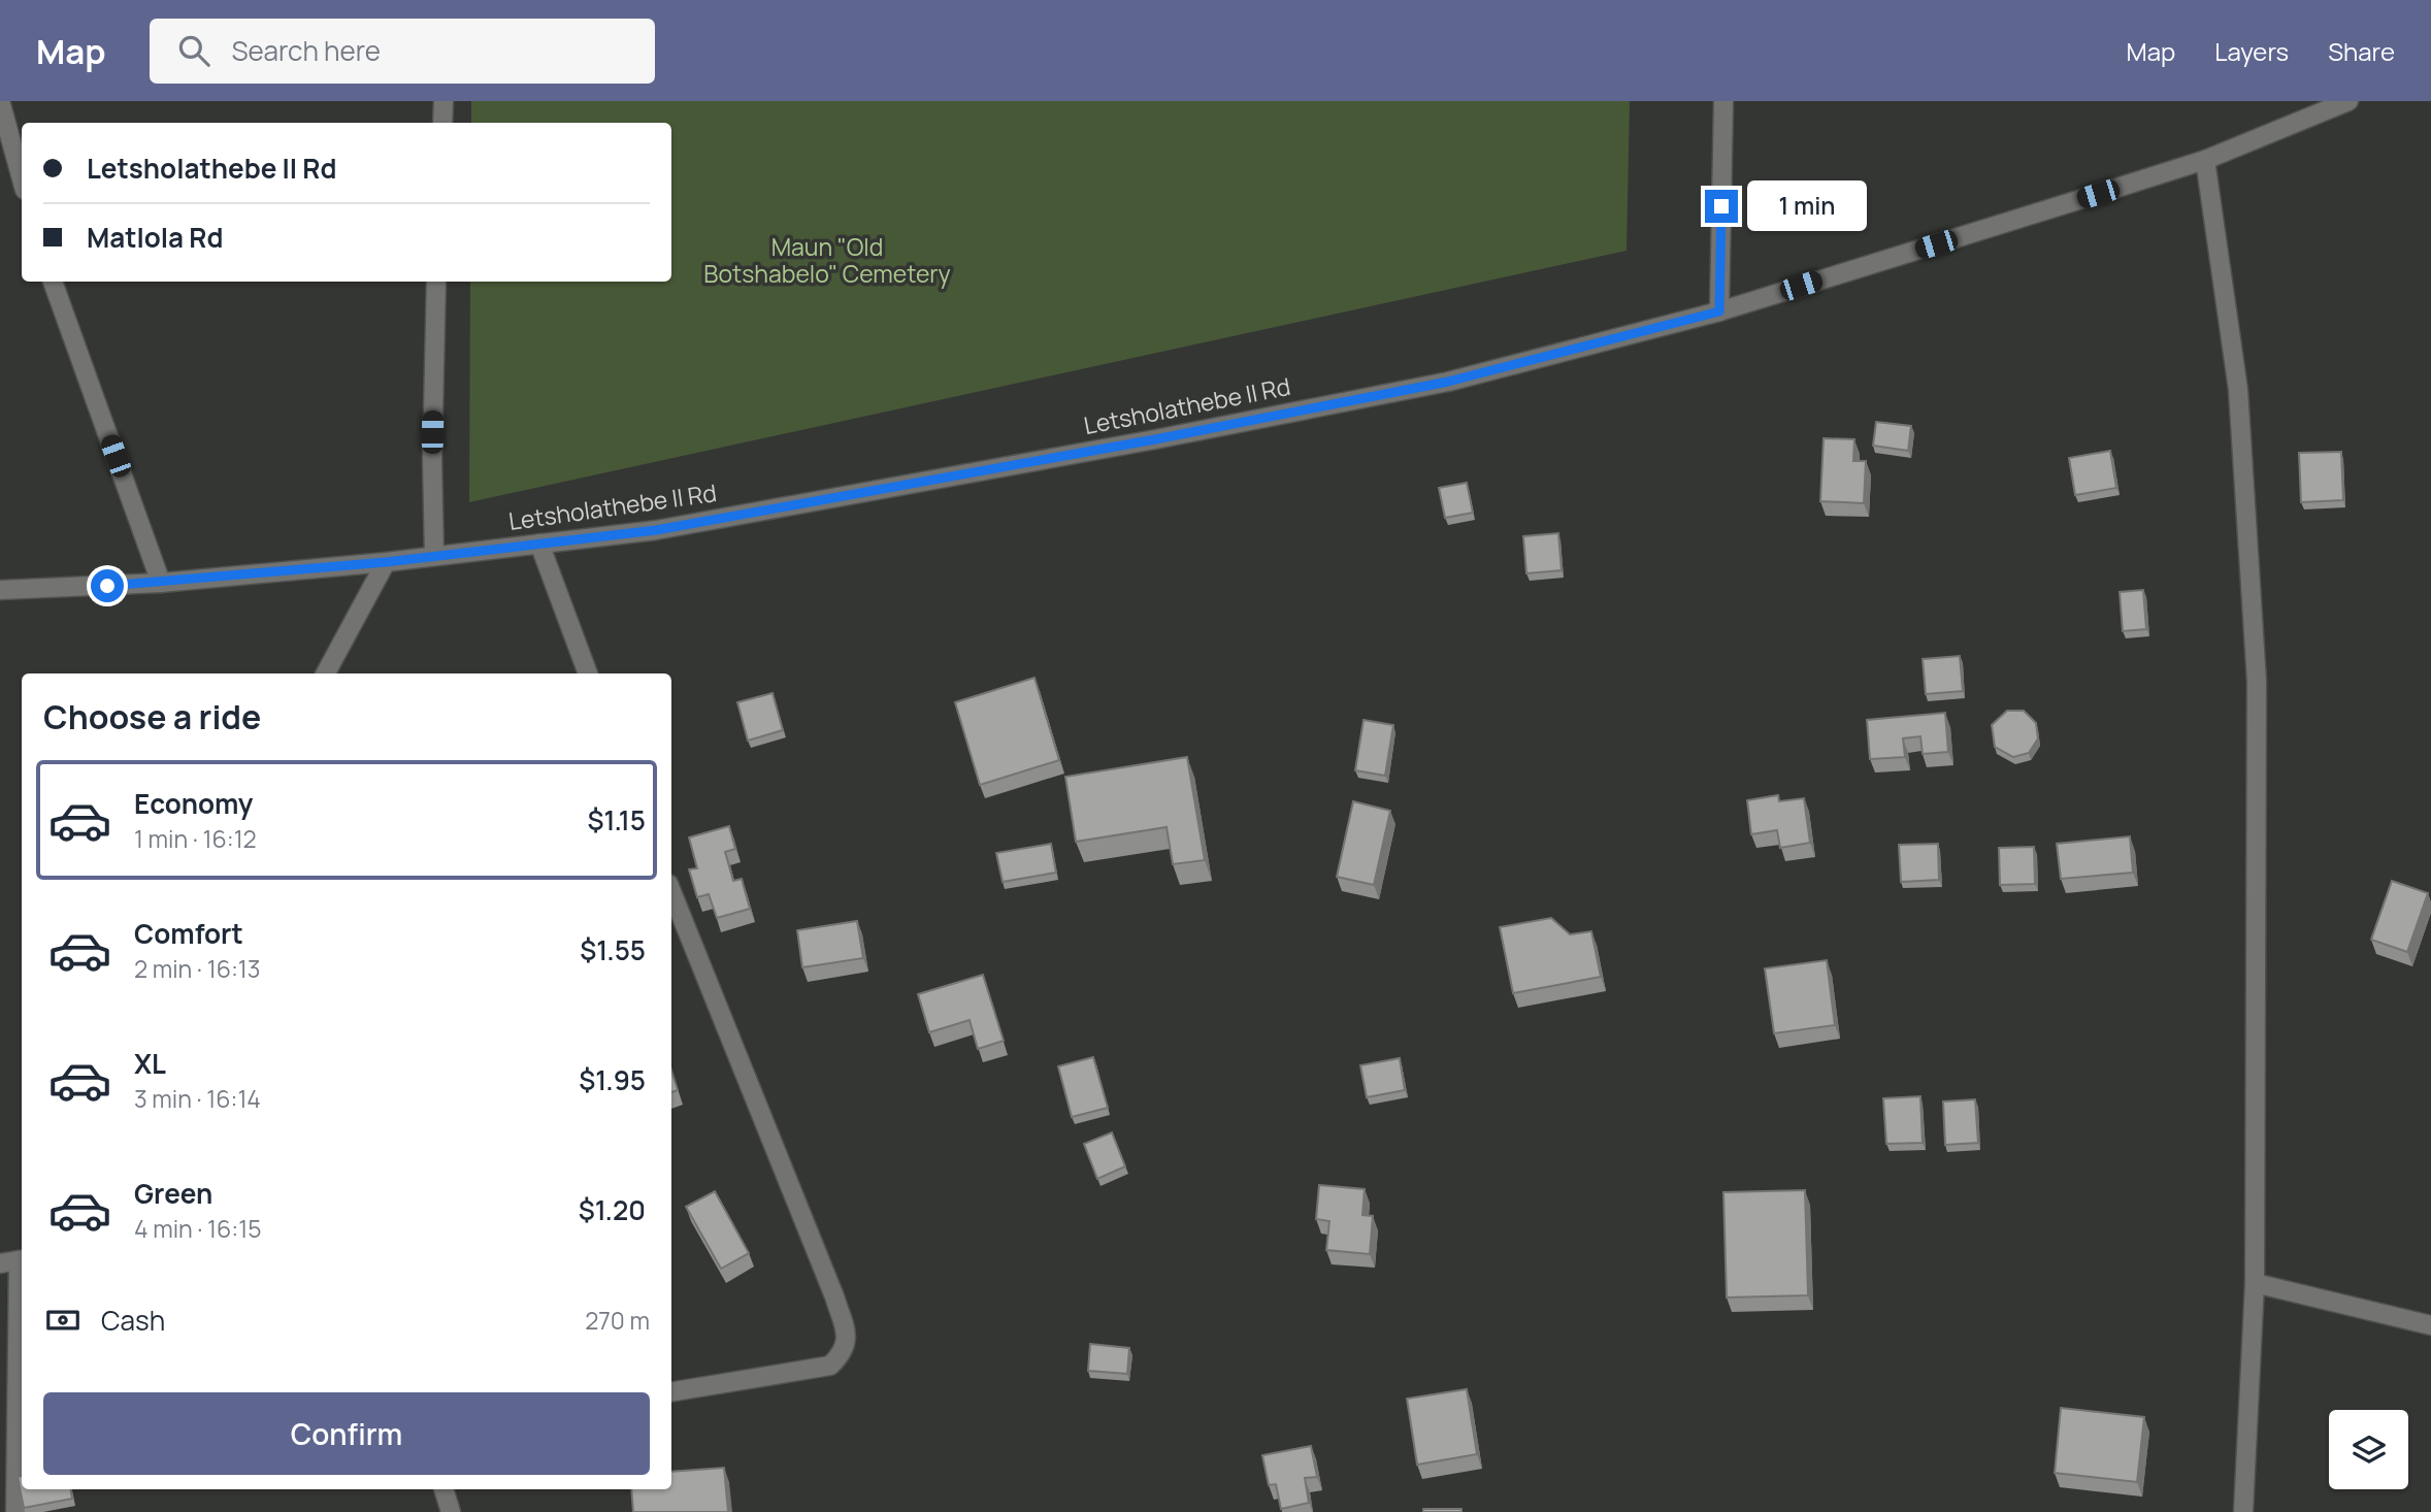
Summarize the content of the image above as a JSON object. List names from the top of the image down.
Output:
{
  "streets": {
    "street": ["Letsholathebe II Rd"]
  },
  "parks": ["Maun \"Old Botshabelo\" Cemetery"],
  "page": {
    "header": "Map",
    "search": "Search here",
    "nav": ["Map", "Layers", "Share"],
    "banner": ["Letsholathebe II Rd", "Matlola Rd"],
    "bubble": "1 min",
    "heading": "Choose a ride",
    "list": [
      {
        "name": "Economy",
        "note": "1 min · 16:12",
        "value": "$1.15"
      },
      {
        "name": "Comfort",
        "note": "2 min · 16:13",
        "value": "$1.55"
      },
      {
        "name": "XL",
        "note": "3 min · 16:14",
        "value": "$1.95"
      },
      {
        "name": "Green",
        "note": "4 min · 16:15",
        "value": "$1.20"
      }
    ],
    "pay": ["Cash", "270 m"],
    "buttons": "Confirm"
  }
}
